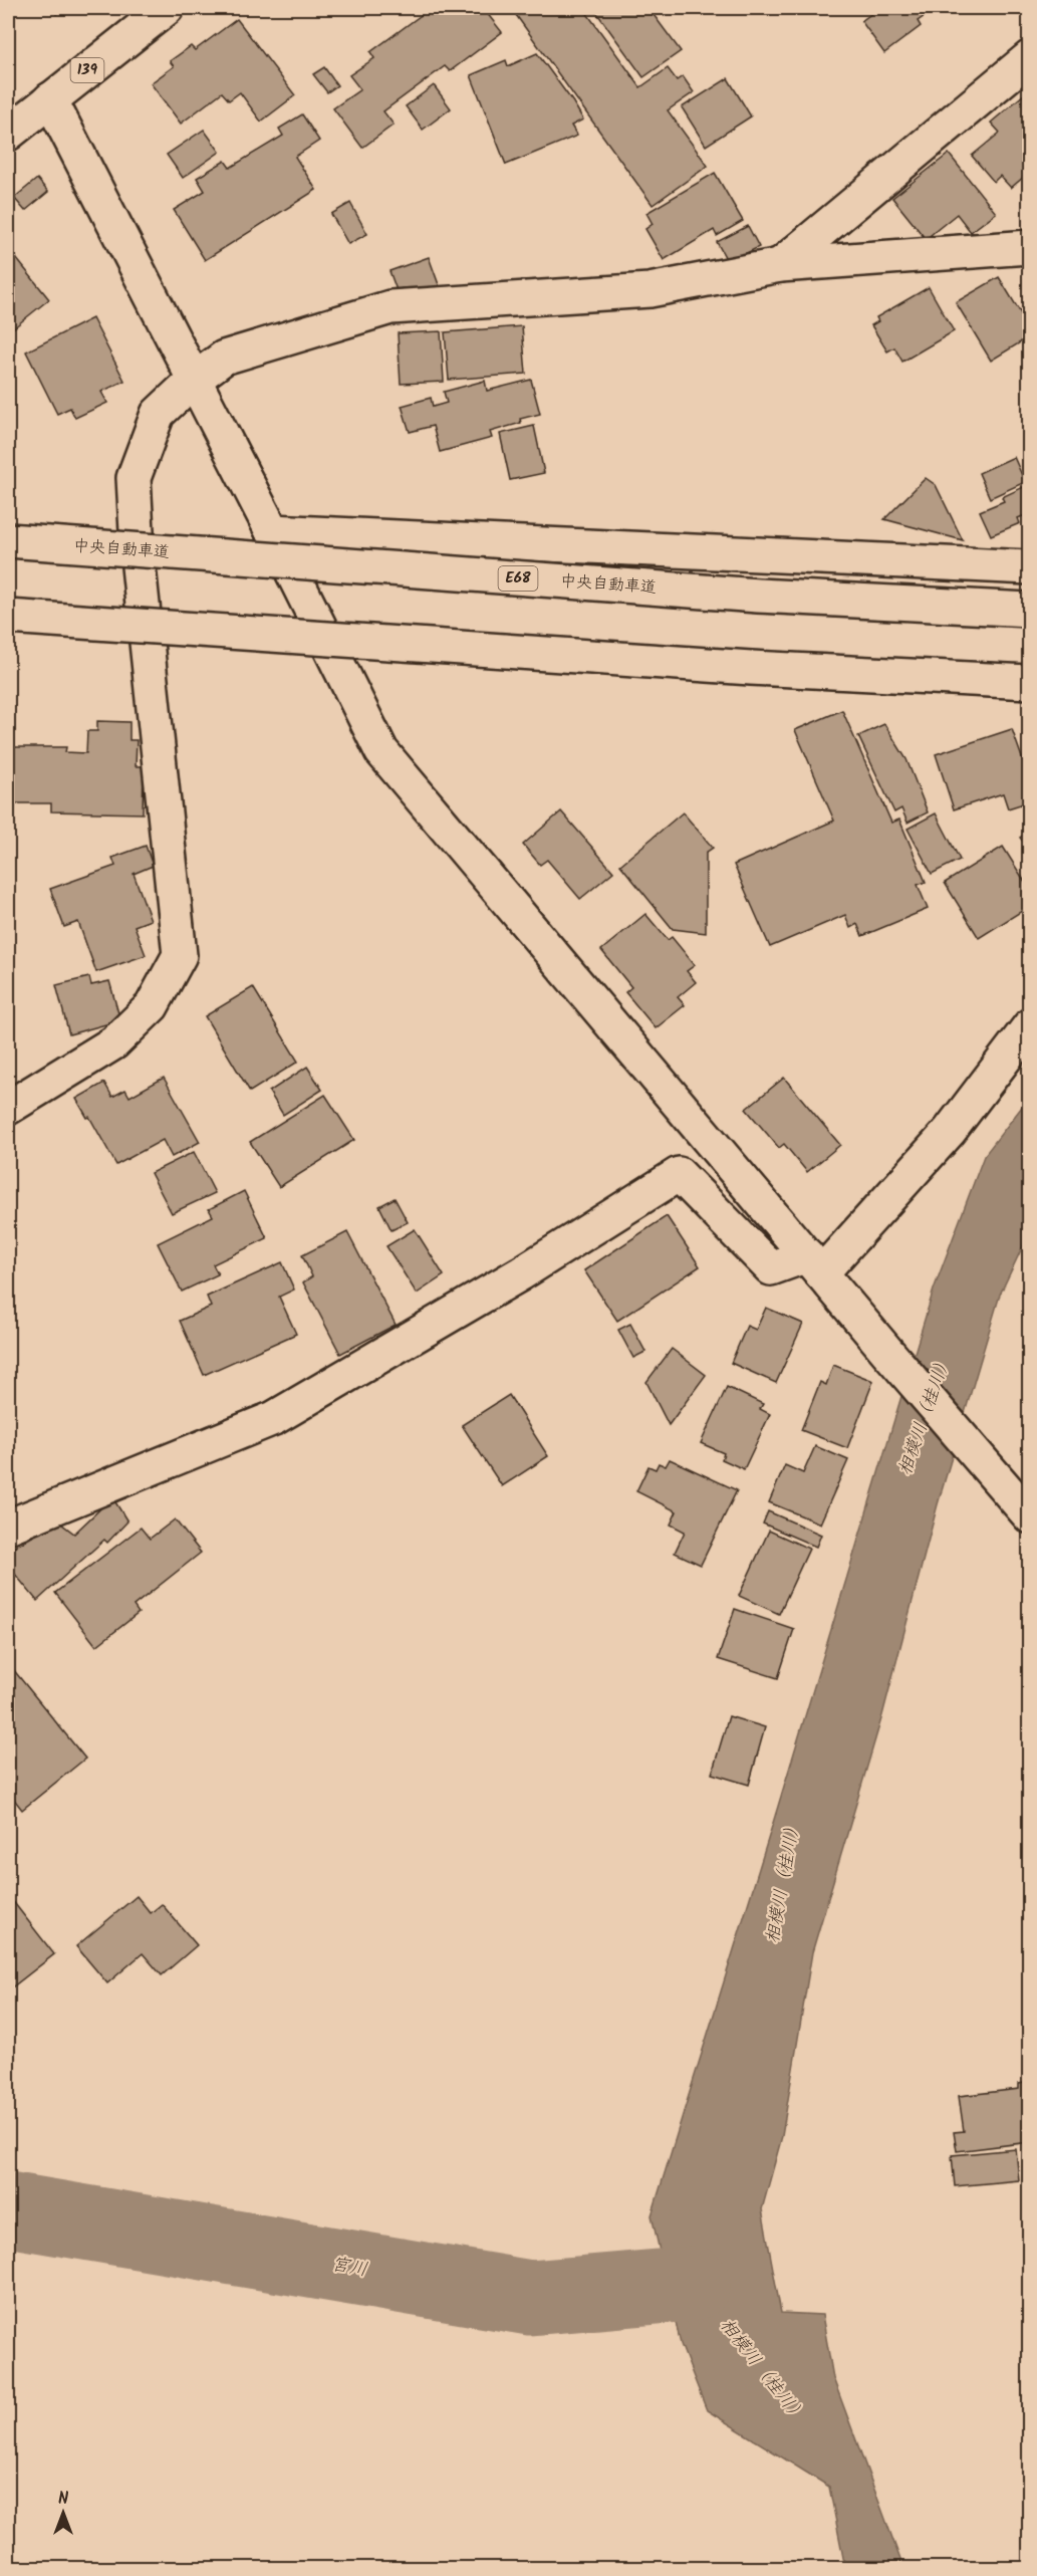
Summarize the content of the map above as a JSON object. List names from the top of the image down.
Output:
{
  "streets": {
    "main road": ["139", "中央自動車道", "E68"]
  },
  "water": ["相模川（桂川）", "宮川"],
  "north": "top"
}
